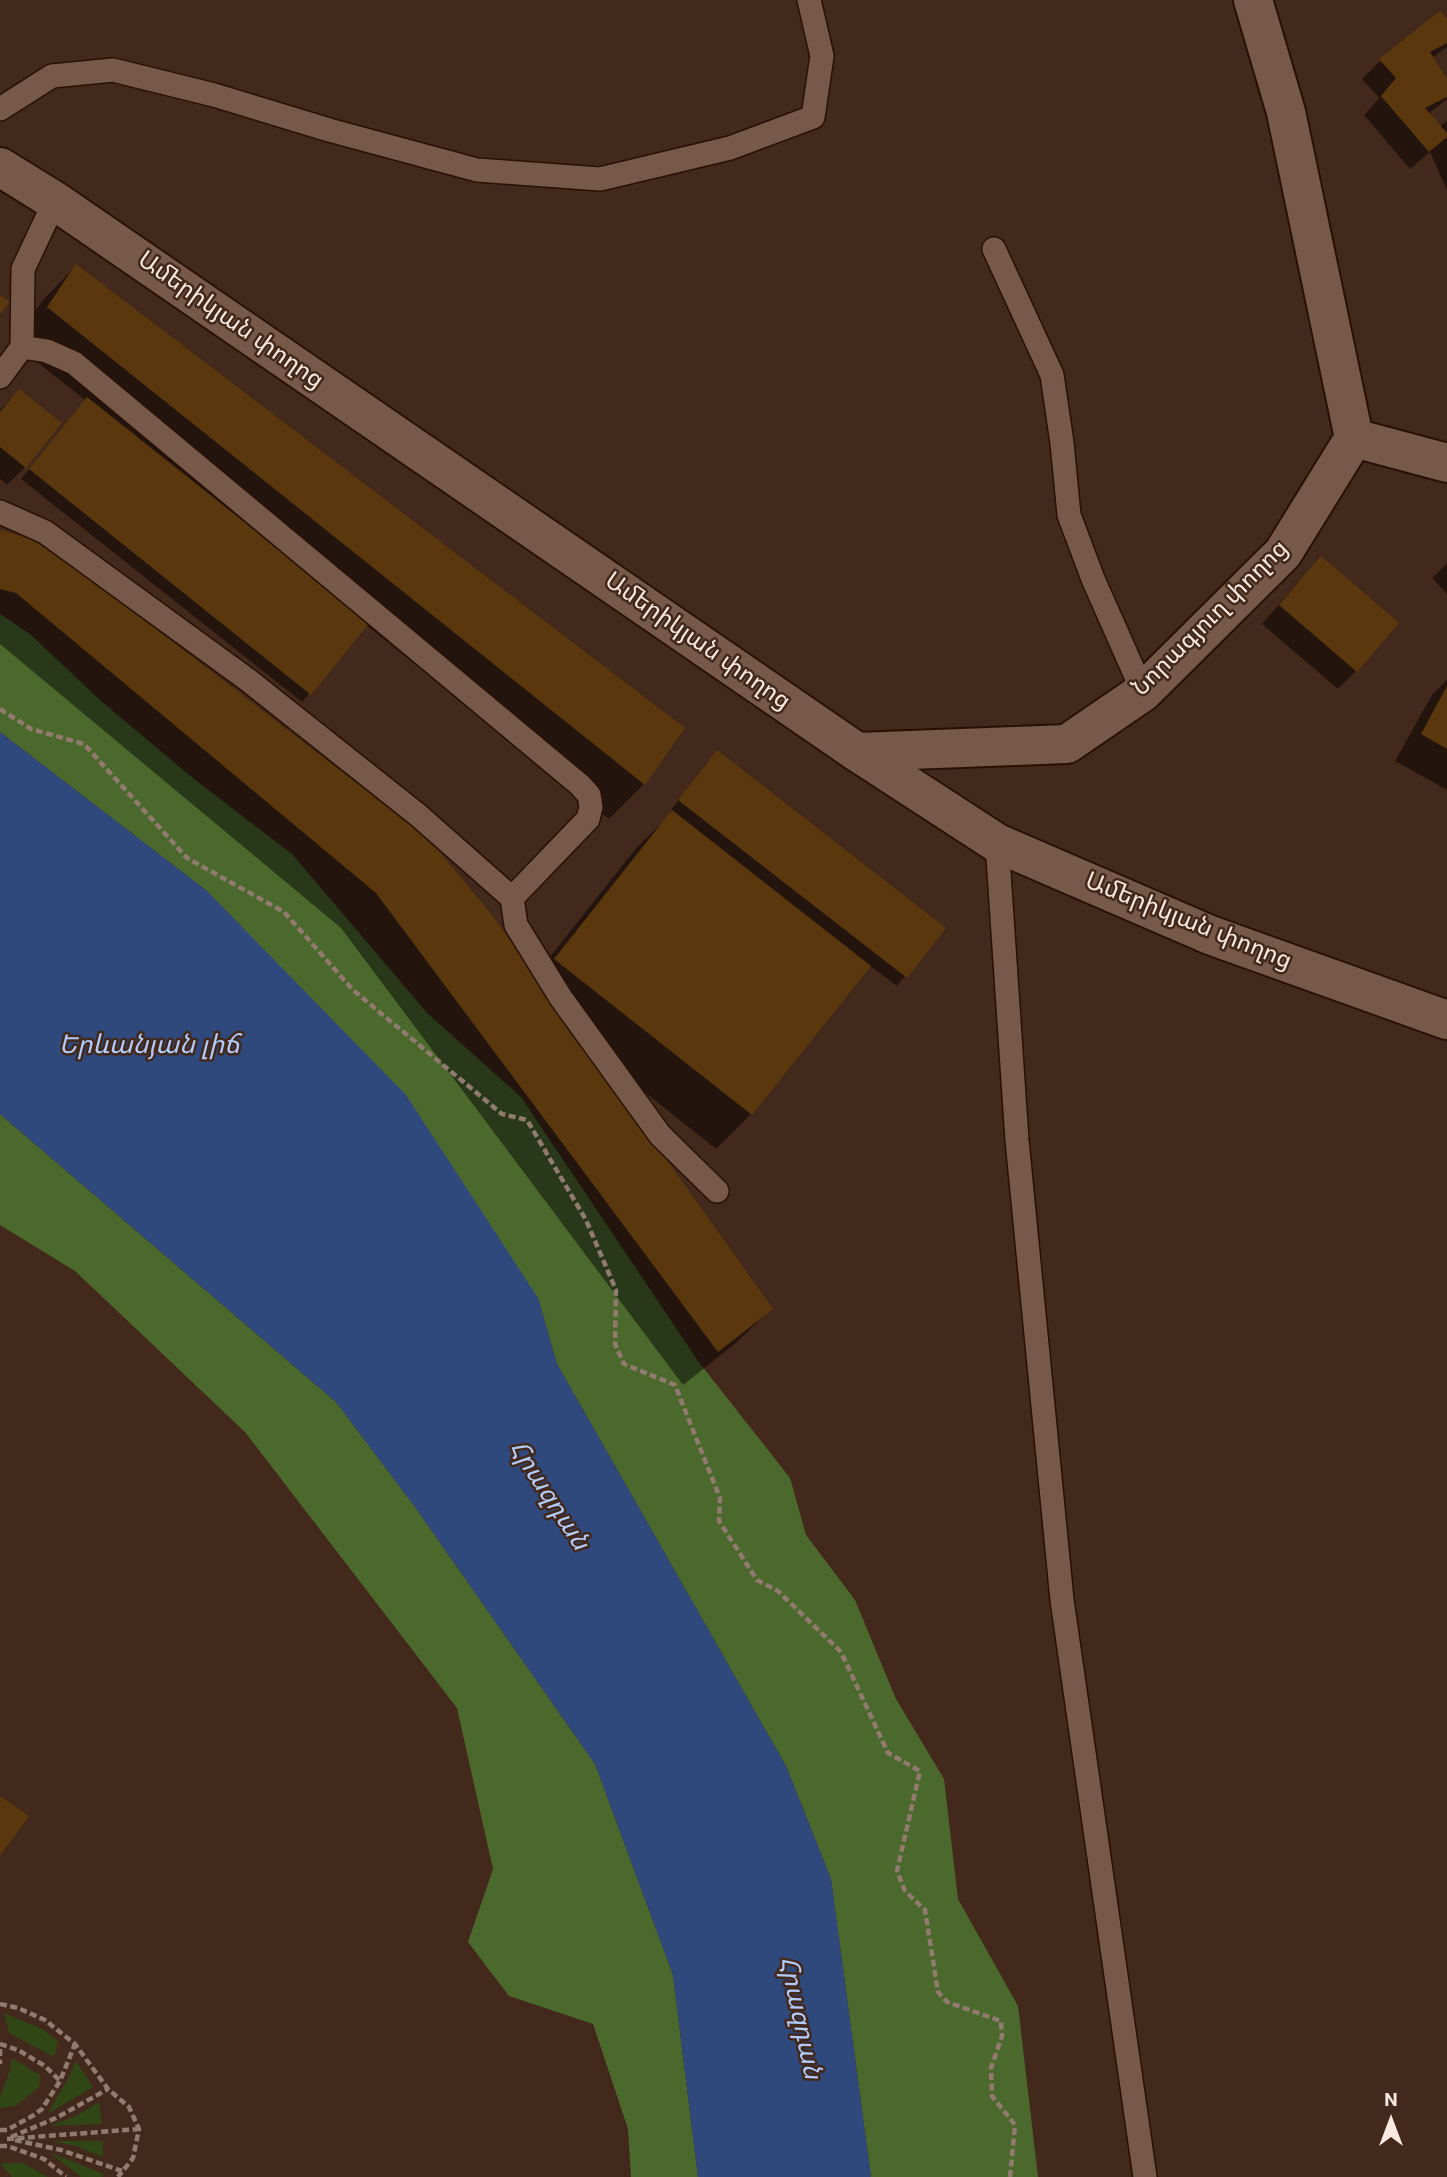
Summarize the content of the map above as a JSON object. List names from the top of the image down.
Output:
{
  "streets": {
    "street": ["Ամերիկյան փողոց", "Նորագյուղ փողոց"]
  },
  "crossings": [
    ["Ամերիկյան փողոց", "Նորագյուղ փողոց"]
  ],
  "water": ["Երևանյան լիճ", "Հրազդան"],
  "north": "top"
}
